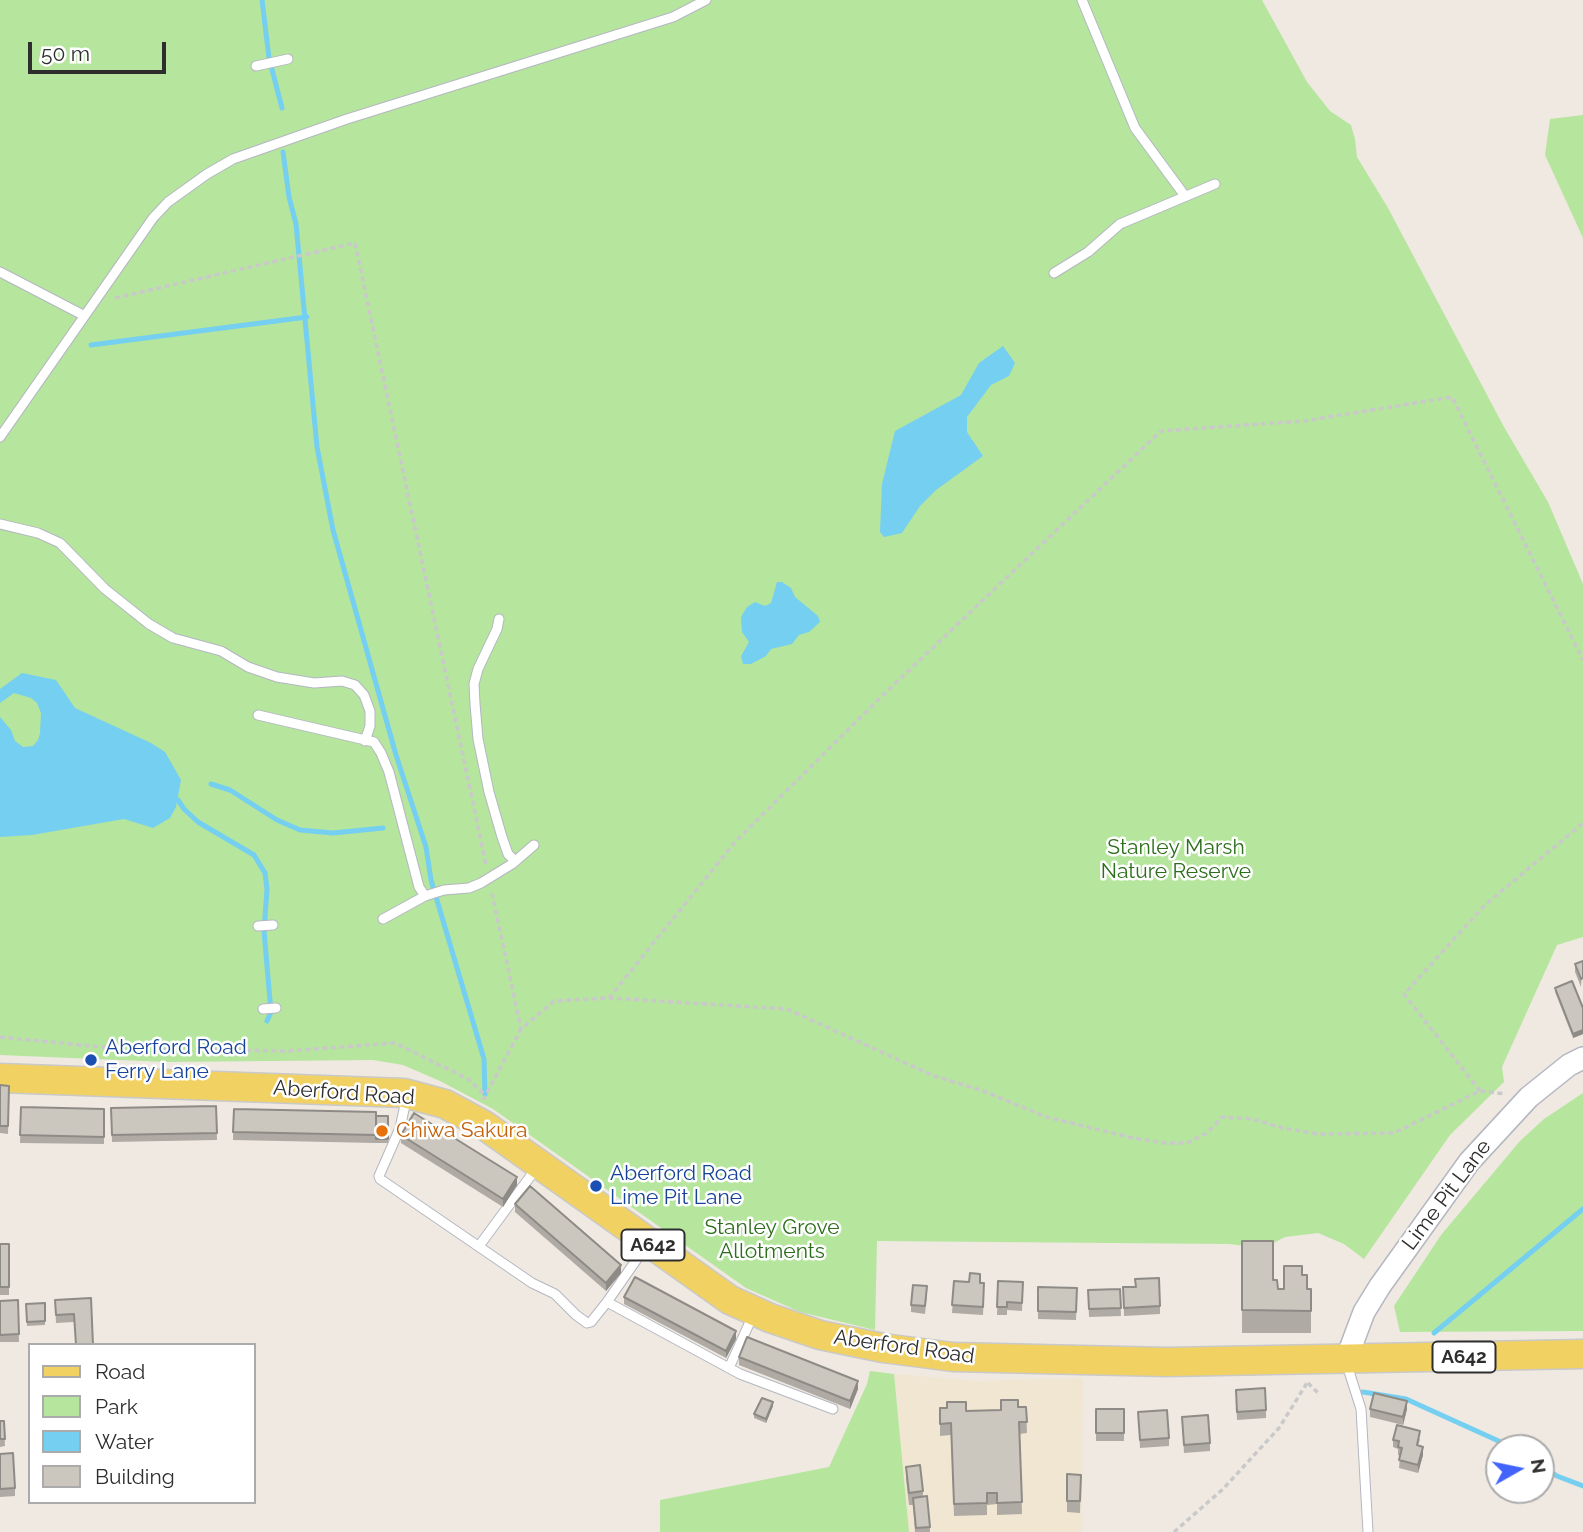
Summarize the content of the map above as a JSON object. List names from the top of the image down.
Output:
{
  "streets": {
    "main road": ["Aberford Road", "A642"],
    "street": ["Lime Pit Lane"]
  },
  "crossings": [
    ["Aberford Road", "Lime Pit Lane"]
  ],
  "parks": ["Stanley Marsh Nature Reserve", "Stanley Grove Allotments"],
  "places": ["Aberford Road Ferry Lane", "Chiwa Sakura", "Aberford Road Lime Pit Lane"],
  "legend": [
    "Road",
    "Park",
    "Water",
    "Building"
  ],
  "scale_bar": "50 m",
  "north": "right"
}
